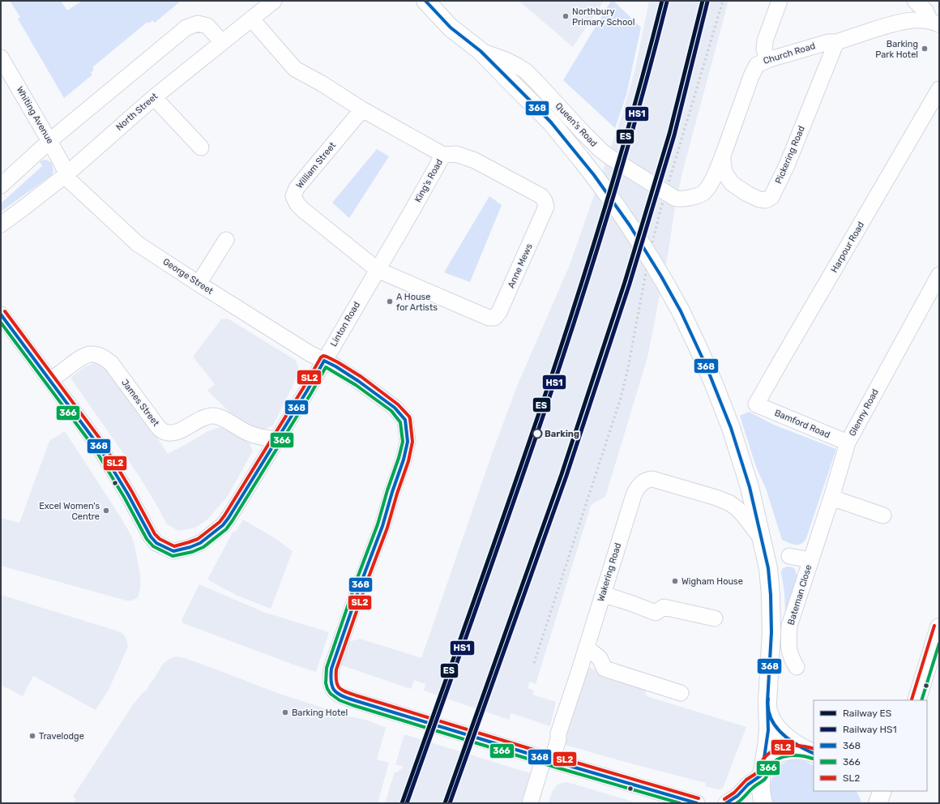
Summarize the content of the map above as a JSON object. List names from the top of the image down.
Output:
{
  "streets": {
    "street": [
      "Church Road",
      "North Street",
      "Whiting Avenue",
      "Queen's Road",
      "Pickering Road",
      "William Street",
      "King's Road",
      "Harpour Road",
      "Anne Mews",
      "George Street",
      "Linton Road",
      "James Street",
      "Glenny Road",
      "Bamford Road",
      "Wakering Road",
      "Bateman Close"
    ]
  },
  "crossings": [
    ["Church Road", "Queen's Road"],
    ["Church Road", "Pickering Road"],
    ["North Street", "Whiting Avenue"],
    ["North Street", "George Street"],
    ["Whiting Avenue", "George Street"],
    ["William Street", "King's Road"],
    ["William Street", "Anne Mews"],
    ["William Street", "Linton Road"],
    ["King's Road", "Anne Mews"],
    ["King's Road", "Linton Road"],
    ["Harpour Road", "Bamford Road"],
    ["Anne Mews", "Linton Road"],
    ["George Street", "Linton Road"],
    ["George Street", "Wakering Road"],
    ["Linton Road", "James Street"],
    ["Glenny Road", "Bamford Road"],
    ["Glenny Road", "Bateman Close"]
  ],
  "places": [
    "Northbury Primary School",
    "Barking Park Hotel",
    "A House for Artists",
    "Barking",
    "Excel Women's Centre",
    "Wigham House",
    "Barking Hotel",
    "Travelodge"
  ],
  "lines": [
    "rail line ES",
    "transit line 368",
    "rail line HS1",
    "transit line SL2",
    "transit line 366"
  ],
  "legend": [
    "Railway ES",
    "Railway HS1",
    "368",
    "366",
    "SL2"
  ]
}
